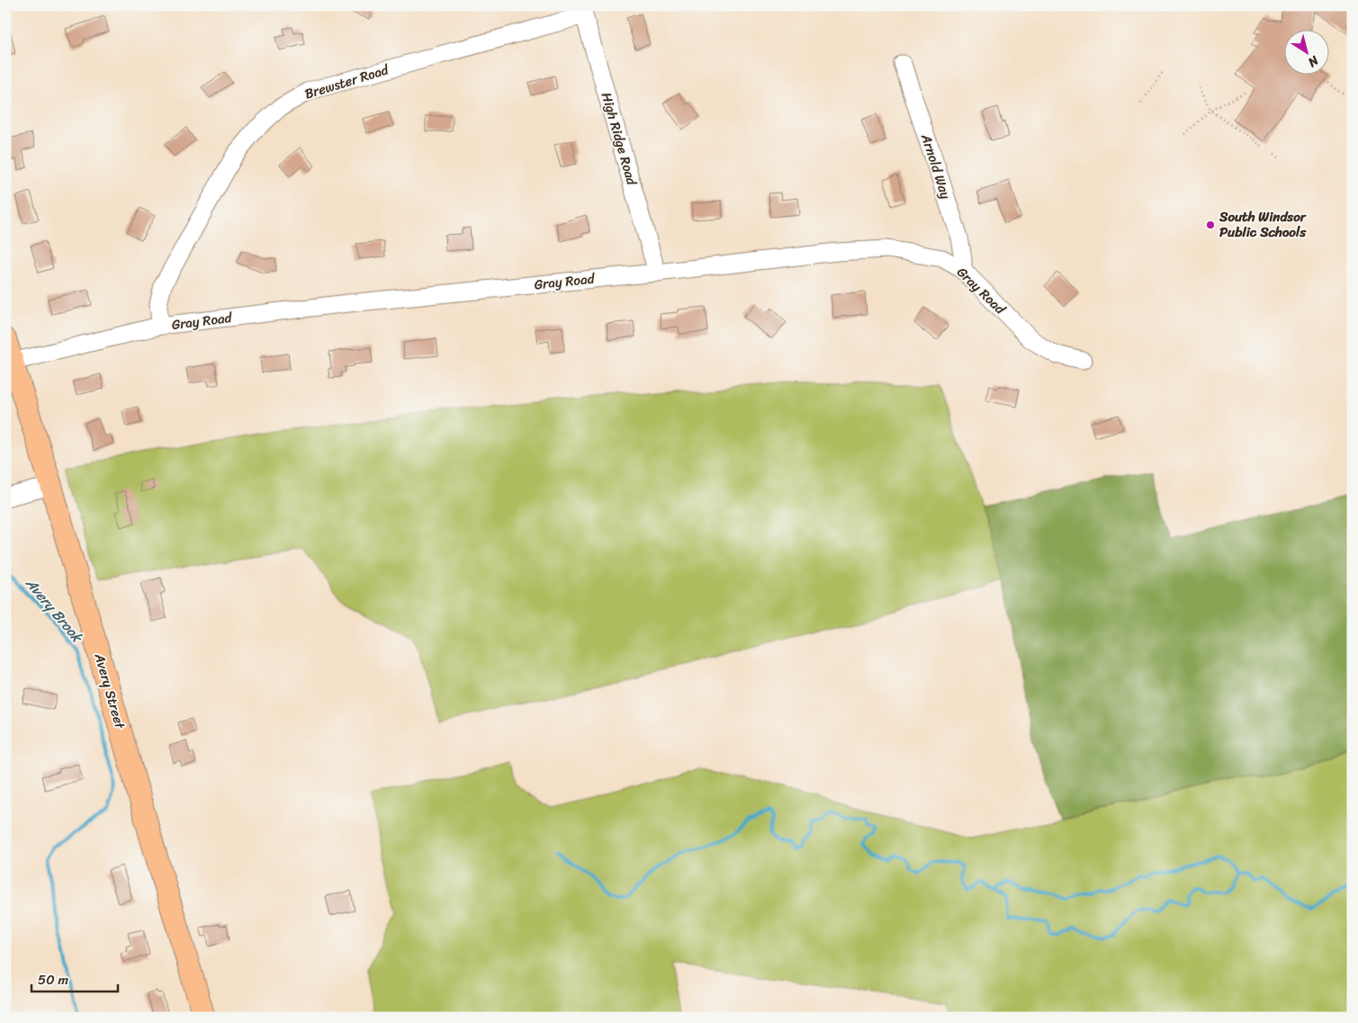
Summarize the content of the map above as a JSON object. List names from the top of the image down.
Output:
{
  "streets": {
    "main road": ["Avery Street"],
    "street": [
      "Brewster Road",
      "High Ridge Road",
      "Arnold Way",
      "Gray Road"
    ]
  },
  "crossings": [
    ["Brewster Road", "High Ridge Road"],
    ["Brewster Road", "Gray Road"],
    ["High Ridge Road", "Gray Road"],
    ["Arnold Way", "Gray Road"],
    ["Gray Road", "Avery Street"]
  ],
  "water": ["Avery Brook"],
  "places": ["South Windsor Public Schools"],
  "scale_bar": "50 m",
  "north": "bottom right"
}
